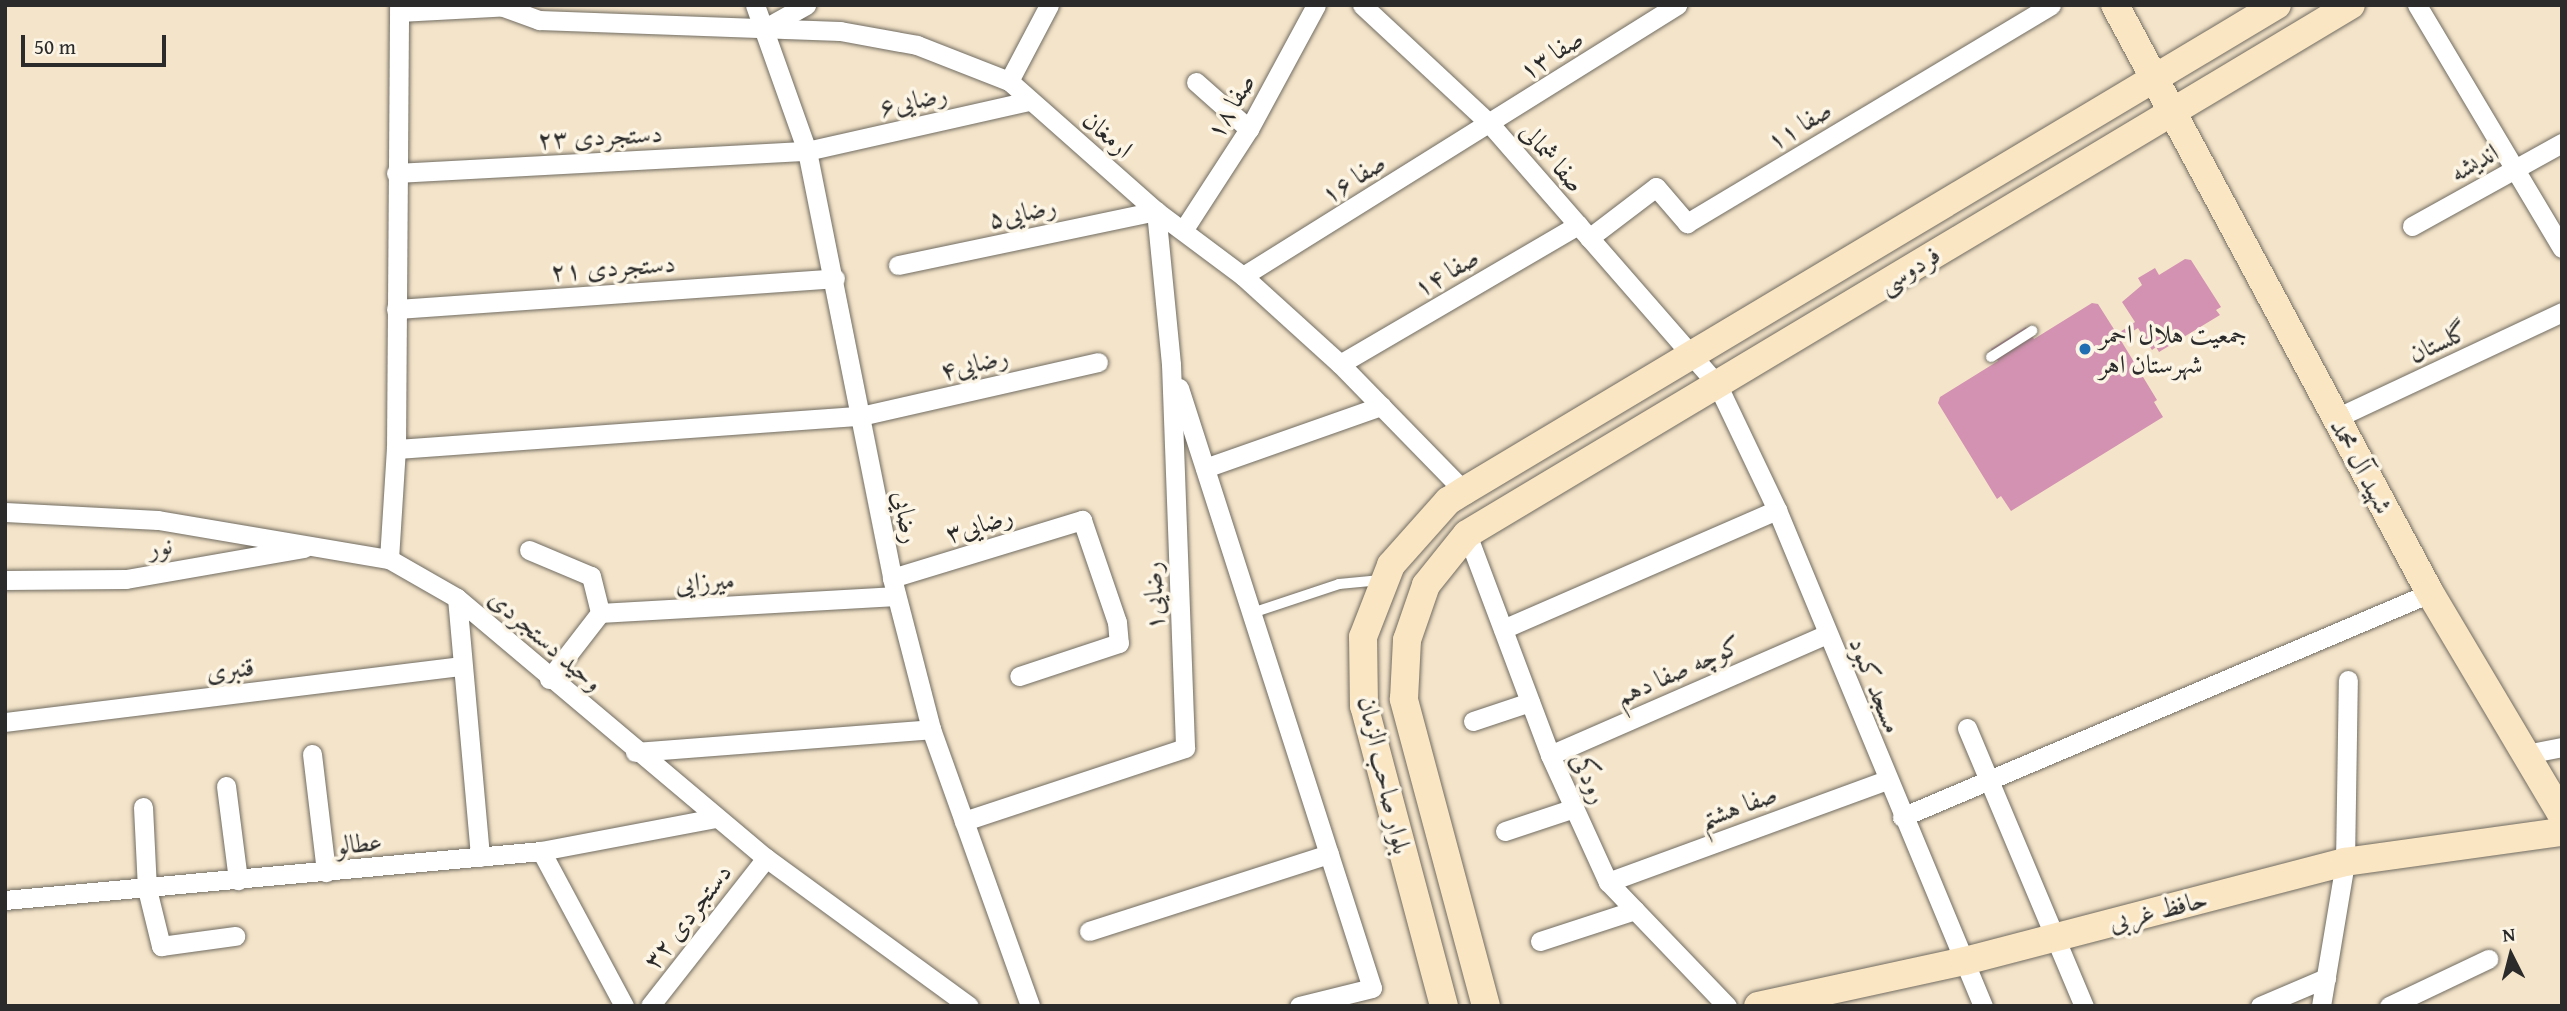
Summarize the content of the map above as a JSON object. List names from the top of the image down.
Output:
{
  "streets": {
    "main road": [
      "فردوسی",
      "شهید آل محمد",
      "بلوار صاحب الزمان",
      "حافظ غربی"
    ],
    "street": [
      "صفا ۱۳",
      "رضایی۶",
      "صفا ۱۸",
      "صفا ۱۱",
      "ارمغان",
      "دستجردی ۲۳",
      "صفا شمالی",
      "اندیشه",
      "صفا ۱۶",
      "رضایی۵",
      "دستجردی ۲۱",
      "صفا ۱۴",
      "گلستان",
      "رضایی۴",
      "رضایی",
      "رضایی۳",
      "نور",
      "میرزایی",
      "رضایی۱",
      "وحید دستجردی",
      "قنبری",
      "کوچه صفا دهم",
      "مسجد کبود",
      "رودکی",
      "صفا هشتم",
      "عطالو",
      "دستجردی ۳۲"
    ]
  },
  "crossings": [
    ["صفا ۱۳", "صفا شمالی"],
    ["صفا ۱۳", "صفا ۱۶"],
    ["رضایی۶", "ارمغان"],
    ["رضایی۶", "دستجردی ۲۳"],
    ["رضایی۶", "رضایی"],
    ["صفا ۱۸", "ارمغان"],
    ["صفا ۱۱", "صفا شمالی"],
    ["صفا ۱۱", "صفا ۱۴"],
    ["ارمغان", "صفا ۱۶"],
    ["ارمغان", "رضایی۵"],
    ["ارمغان", "فردوسی"],
    ["ارمغان", "صفا ۱۴"],
    ["ارمغان", "رضایی"],
    ["ارمغان", "رضایی۱"],
    ["ارمغان", "بلوار صاحب الزمان"],
    ["دستجردی ۲۳", "رضایی"],
    ["صفا شمالی", "صفا ۱۶"],
    ["صفا شمالی", "فردوسی"],
    ["صفا شمالی", "صفا ۱۴"],
    ["صفا شمالی", "مسجد کبود"],
    ["رضایی۵", "رضایی۱"],
    ["دستجردی ۲۱", "رضایی"],
    ["فردوسی", "شهید آل محمد"],
    ["فردوسی", "مسجد کبود"],
    ["فردوسی", "بلوار صاحب الزمان"],
    ["فردوسی", "رودکی"],
    ["گلستان", "شهید آل محمد"],
    ["رضایی۴", "رضایی"],
    ["رضایی", "رضایی۳"],
    ["رضایی", "میرزایی"],
    ["رضایی", "رضایی۱"],
    ["رضایی۳", "میرزایی"],
    ["نور", "وحید دستجردی"],
    ["وحید دستجردی", "عطالو"],
    ["وحید دستجردی", "دستجردی ۳۲"],
    ["کوچه صفا دهم", "مسجد کبود"],
    ["کوچه صفا دهم", "رودکی"],
    ["مسجد کبود", "صفا هشتم"],
    ["مسجد کبود", "حافظ غربی"],
    ["بلوار صاحب الزمان", "رودکی"],
    ["رودکی", "صفا هشتم"]
  ],
  "places": ["جمعیت هلال احمر شهرستان اهر"],
  "scale_bar": "50 m",
  "north": "top"
}
